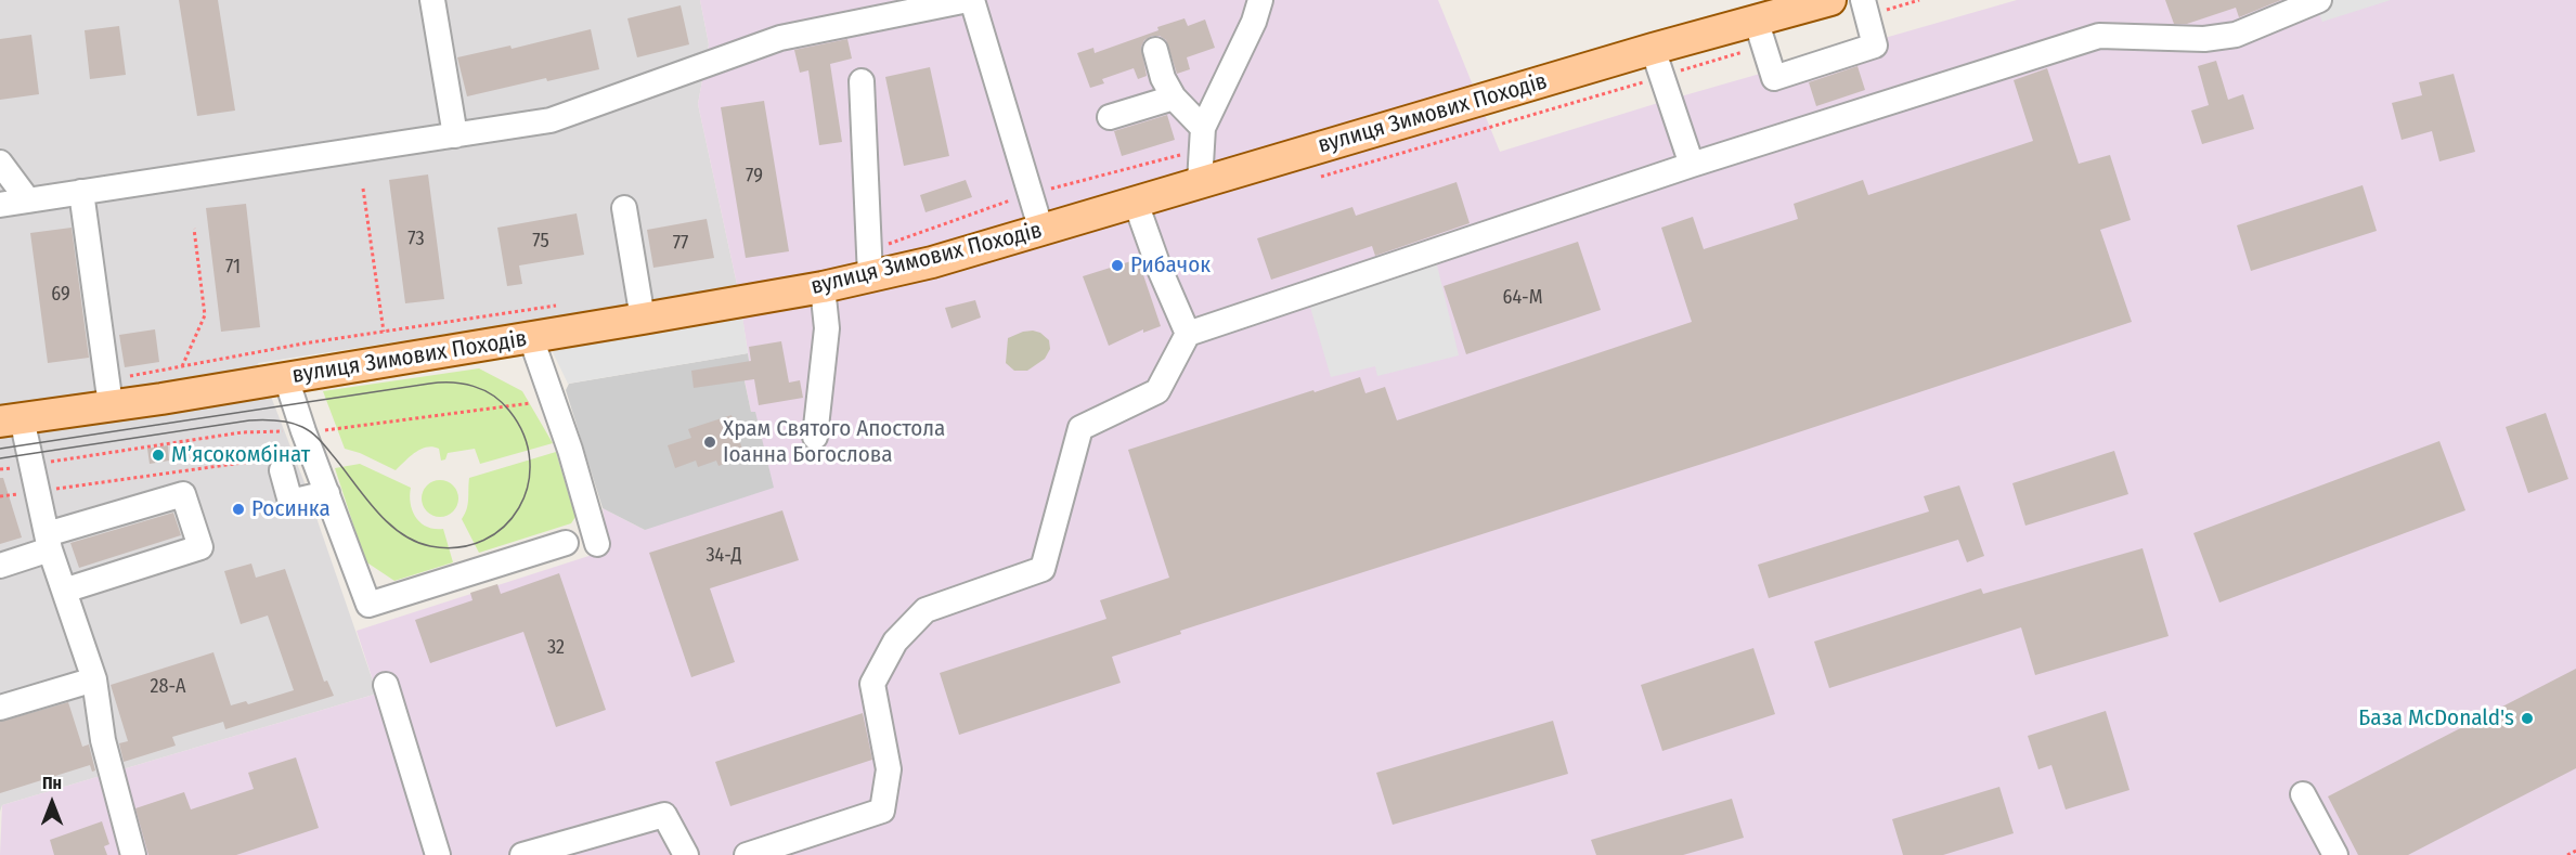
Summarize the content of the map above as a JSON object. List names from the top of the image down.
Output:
{
  "streets": {
    "main road": ["вулиця Зимових Походів"]
  },
  "places": [
    "Рибачок",
    "Храм Святого Апостола Іоанна Богослова",
    "М’ясокомбінат",
    "Росинка",
    "База McDonald's"
  ],
  "house_numbers": [
    "79",
    "73",
    "75",
    "77",
    "71",
    "69",
    "64-М",
    "34-Д",
    "32",
    "28-А"
  ],
  "north": "top"
}
